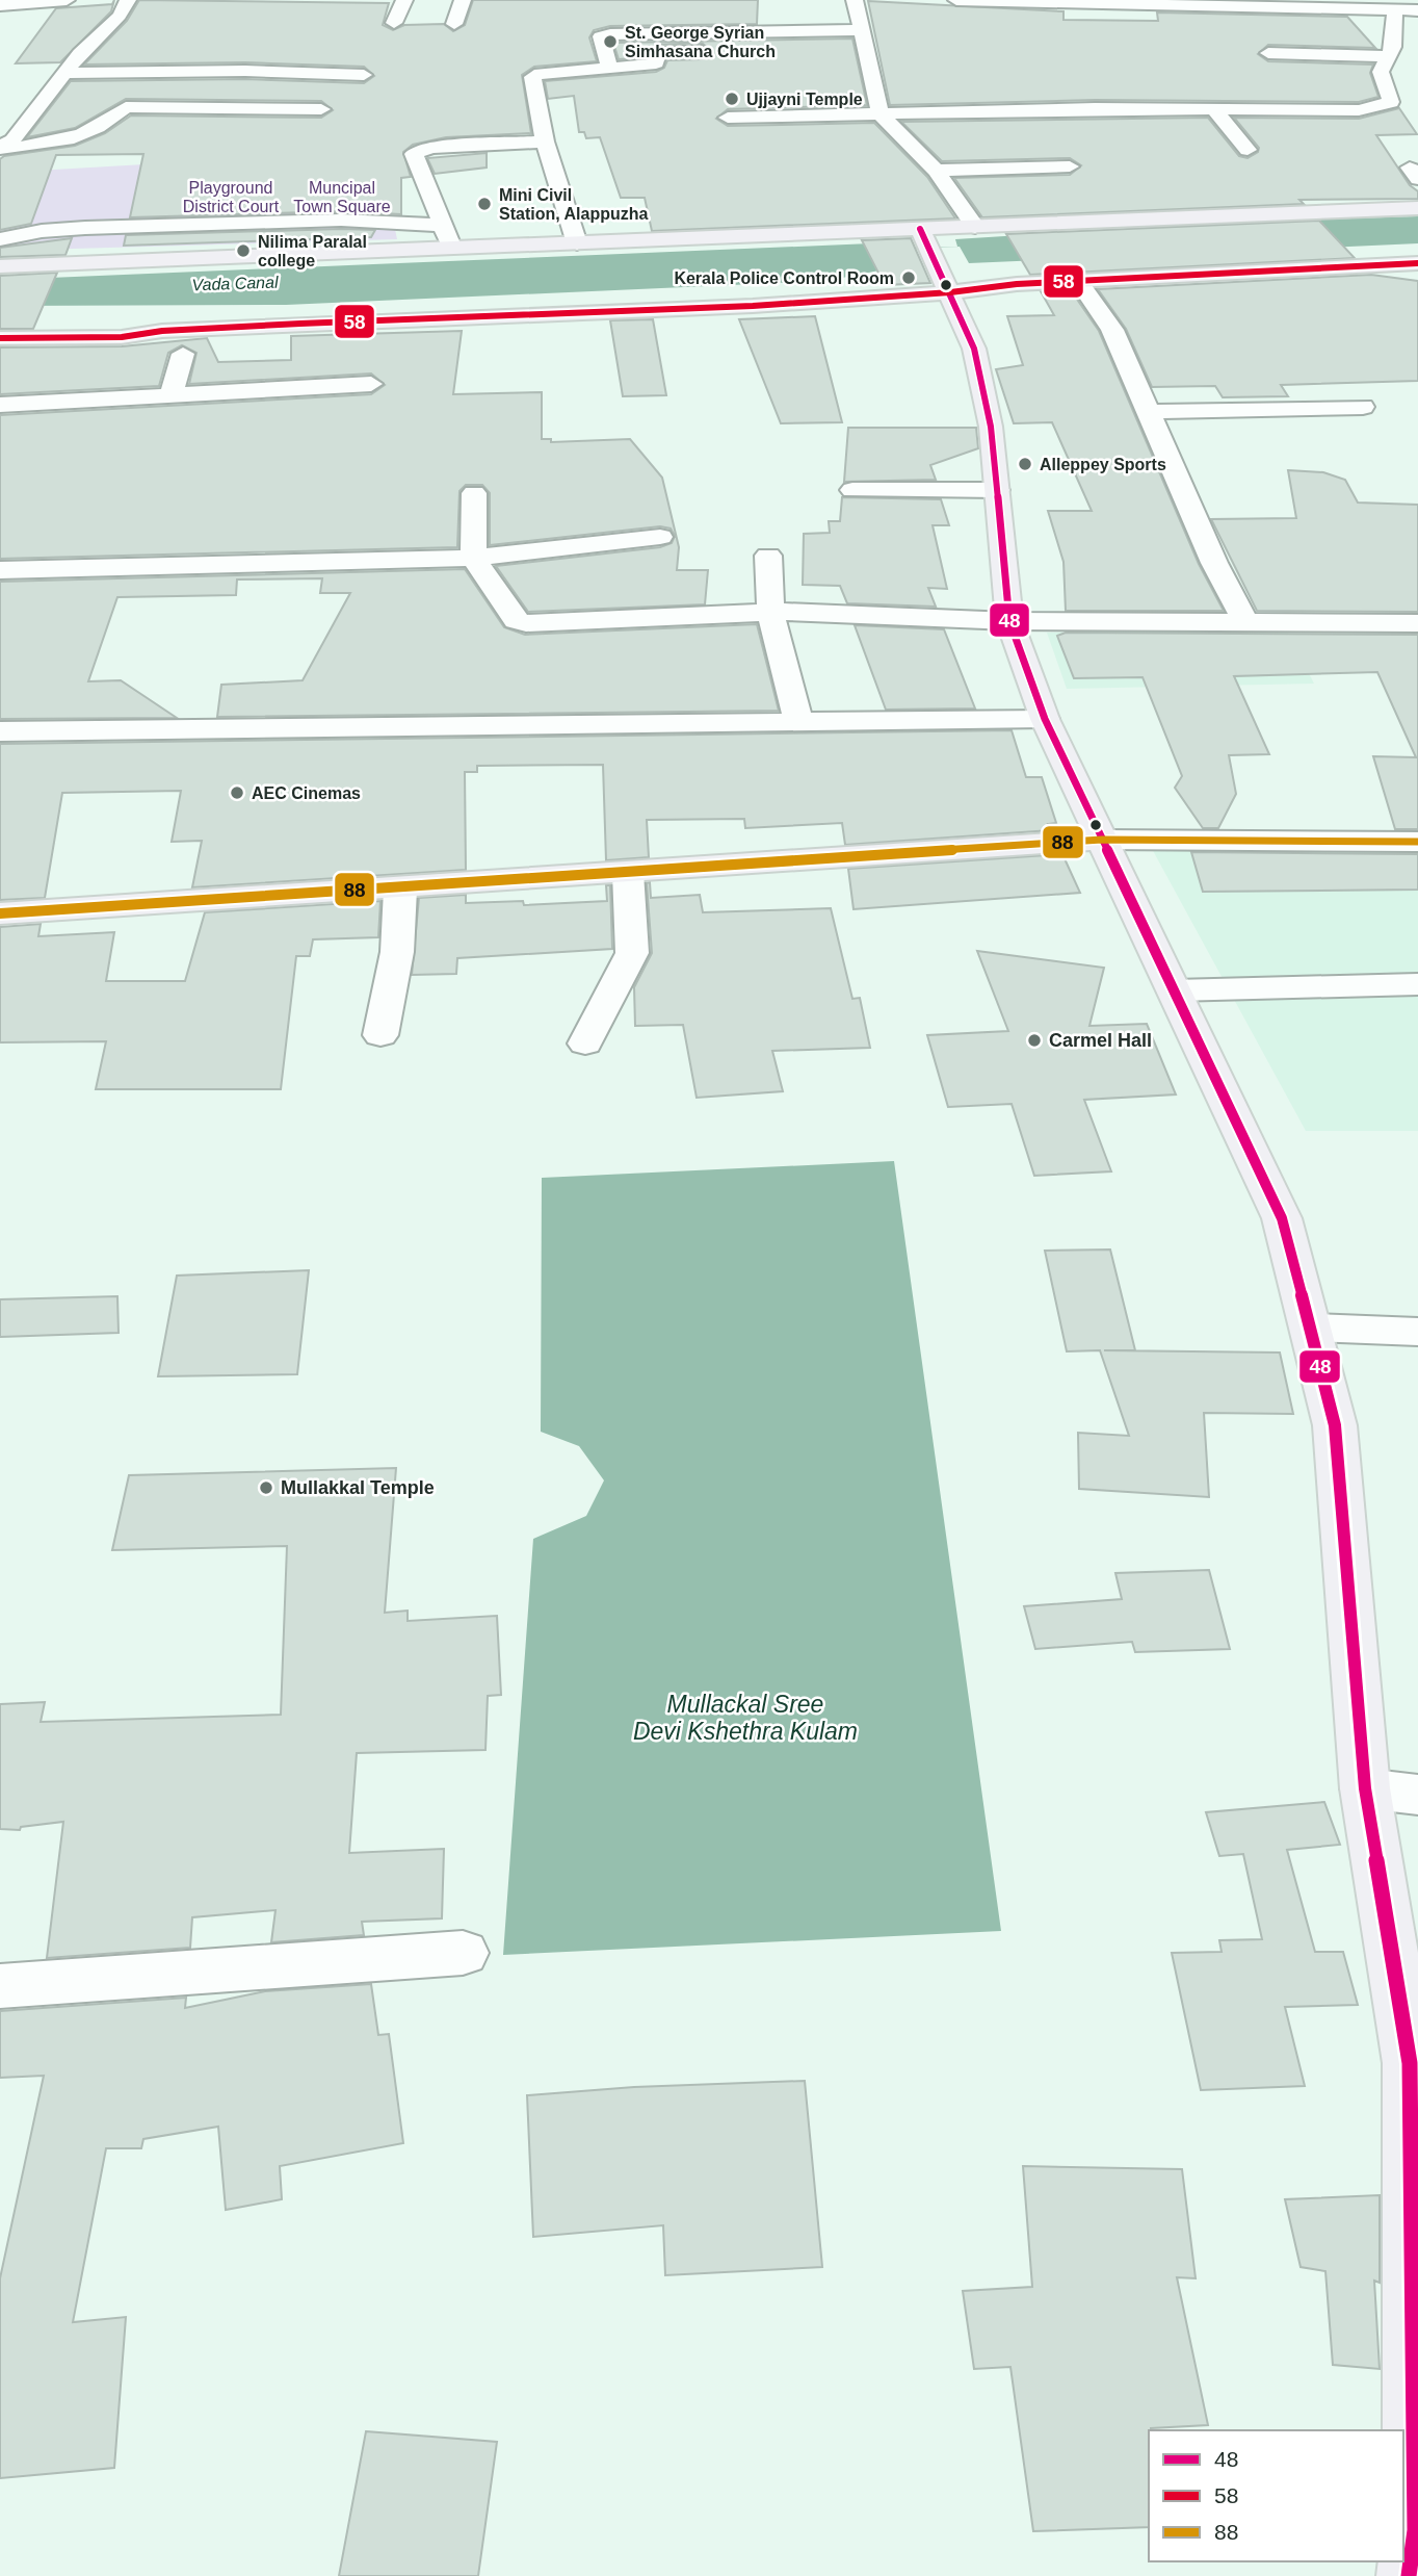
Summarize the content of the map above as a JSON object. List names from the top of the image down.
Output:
{
  "water": ["Vada Canal", "Mullackal Sree Devi Kshethra Kulam"],
  "parks": ["Playground District Court", "Muncipal Town Square"],
  "places": [
    "St. George Syrian Simhasana Church",
    "Ujjayni Temple",
    "Mini Civil Station, Alappuzha",
    "Nilima Paralal college",
    "Kerala Police Control Room",
    "Alleppey Sports",
    "AEC Cinemas",
    "Carmel Hall",
    "Mullakkal Temple"
  ],
  "lines": ["transit line 48", "transit line 58", "transit line 88"],
  "legend": ["48", "58", "88"]
}
